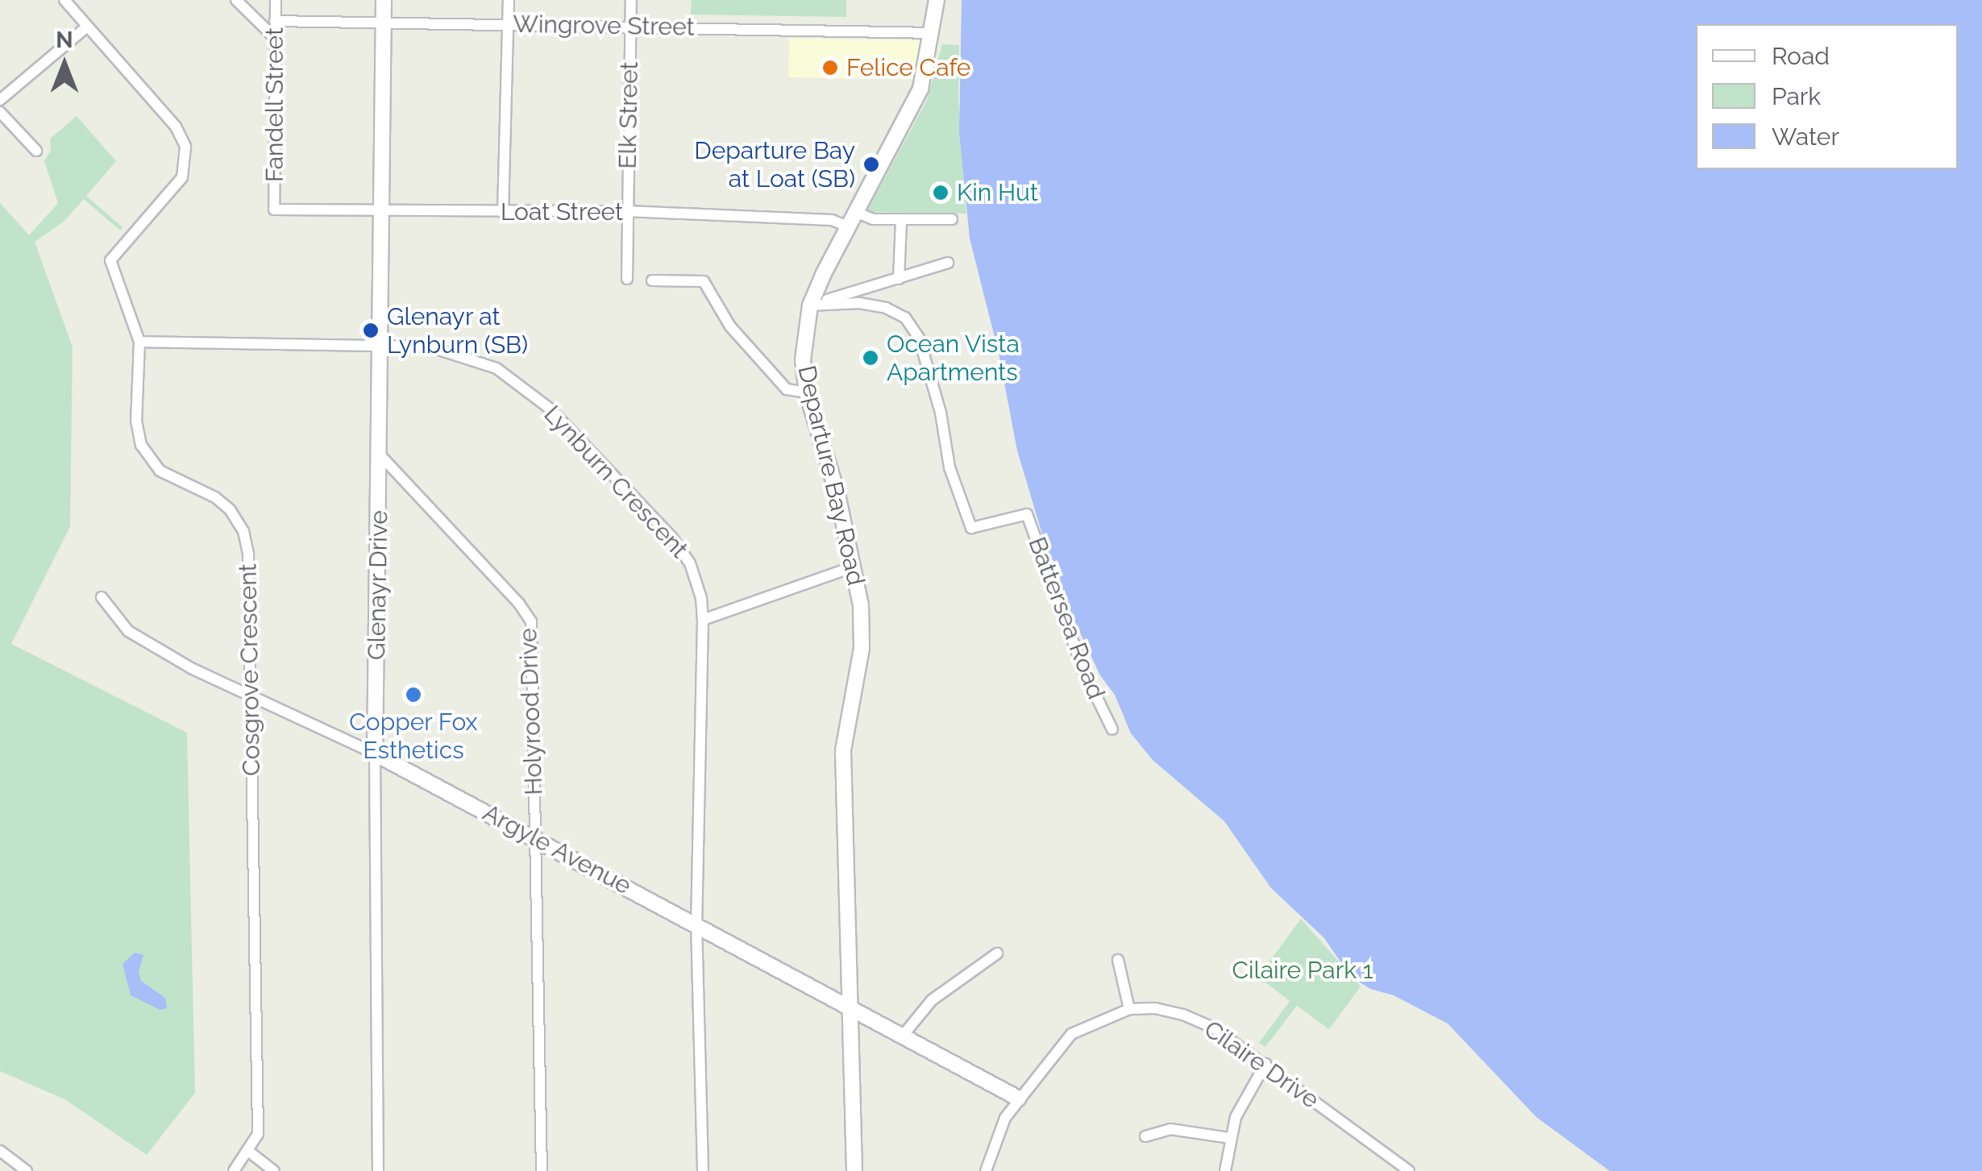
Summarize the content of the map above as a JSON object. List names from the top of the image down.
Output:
{
  "streets": {
    "street": [
      "Wingrove Street",
      "Fandell Street",
      "Elk Street",
      "Loat Street",
      "Departure Bay Road",
      "Lynburn Crescent",
      "Glenayr Drive",
      "Battersea Road",
      "Cosgrove Crescent",
      "Holyrood Drive",
      "Argyle Avenue",
      "Cilaire Drive"
    ]
  },
  "crossings": [
    ["Wingrove Street", "Fandell Street"],
    ["Wingrove Street", "Elk Street"],
    ["Wingrove Street", "Departure Bay Road"],
    ["Wingrove Street", "Glenayr Drive"],
    ["Fandell Street", "Loat Street"],
    ["Elk Street", "Loat Street"],
    ["Loat Street", "Departure Bay Road"],
    ["Loat Street", "Glenayr Drive"],
    ["Departure Bay Road", "Battersea Road"],
    ["Departure Bay Road", "Argyle Avenue"],
    ["Lynburn Crescent", "Glenayr Drive"],
    ["Lynburn Crescent", "Cosgrove Crescent"],
    ["Lynburn Crescent", "Argyle Avenue"],
    ["Glenayr Drive", "Holyrood Drive"],
    ["Glenayr Drive", "Argyle Avenue"],
    ["Cosgrove Crescent", "Argyle Avenue"],
    ["Holyrood Drive", "Argyle Avenue"],
    ["Argyle Avenue", "Cilaire Drive"]
  ],
  "parks": ["Cilaire Park 1"],
  "places": [
    "Felice Cafe",
    "Departure Bay at Loat (SB)",
    "Kin Hut",
    "Glenayr at Lynburn (SB)",
    "Ocean Vista Apartments",
    "Copper Fox Esthetics"
  ],
  "legend": ["Road", "Park", "Water"],
  "north": "top"
}
